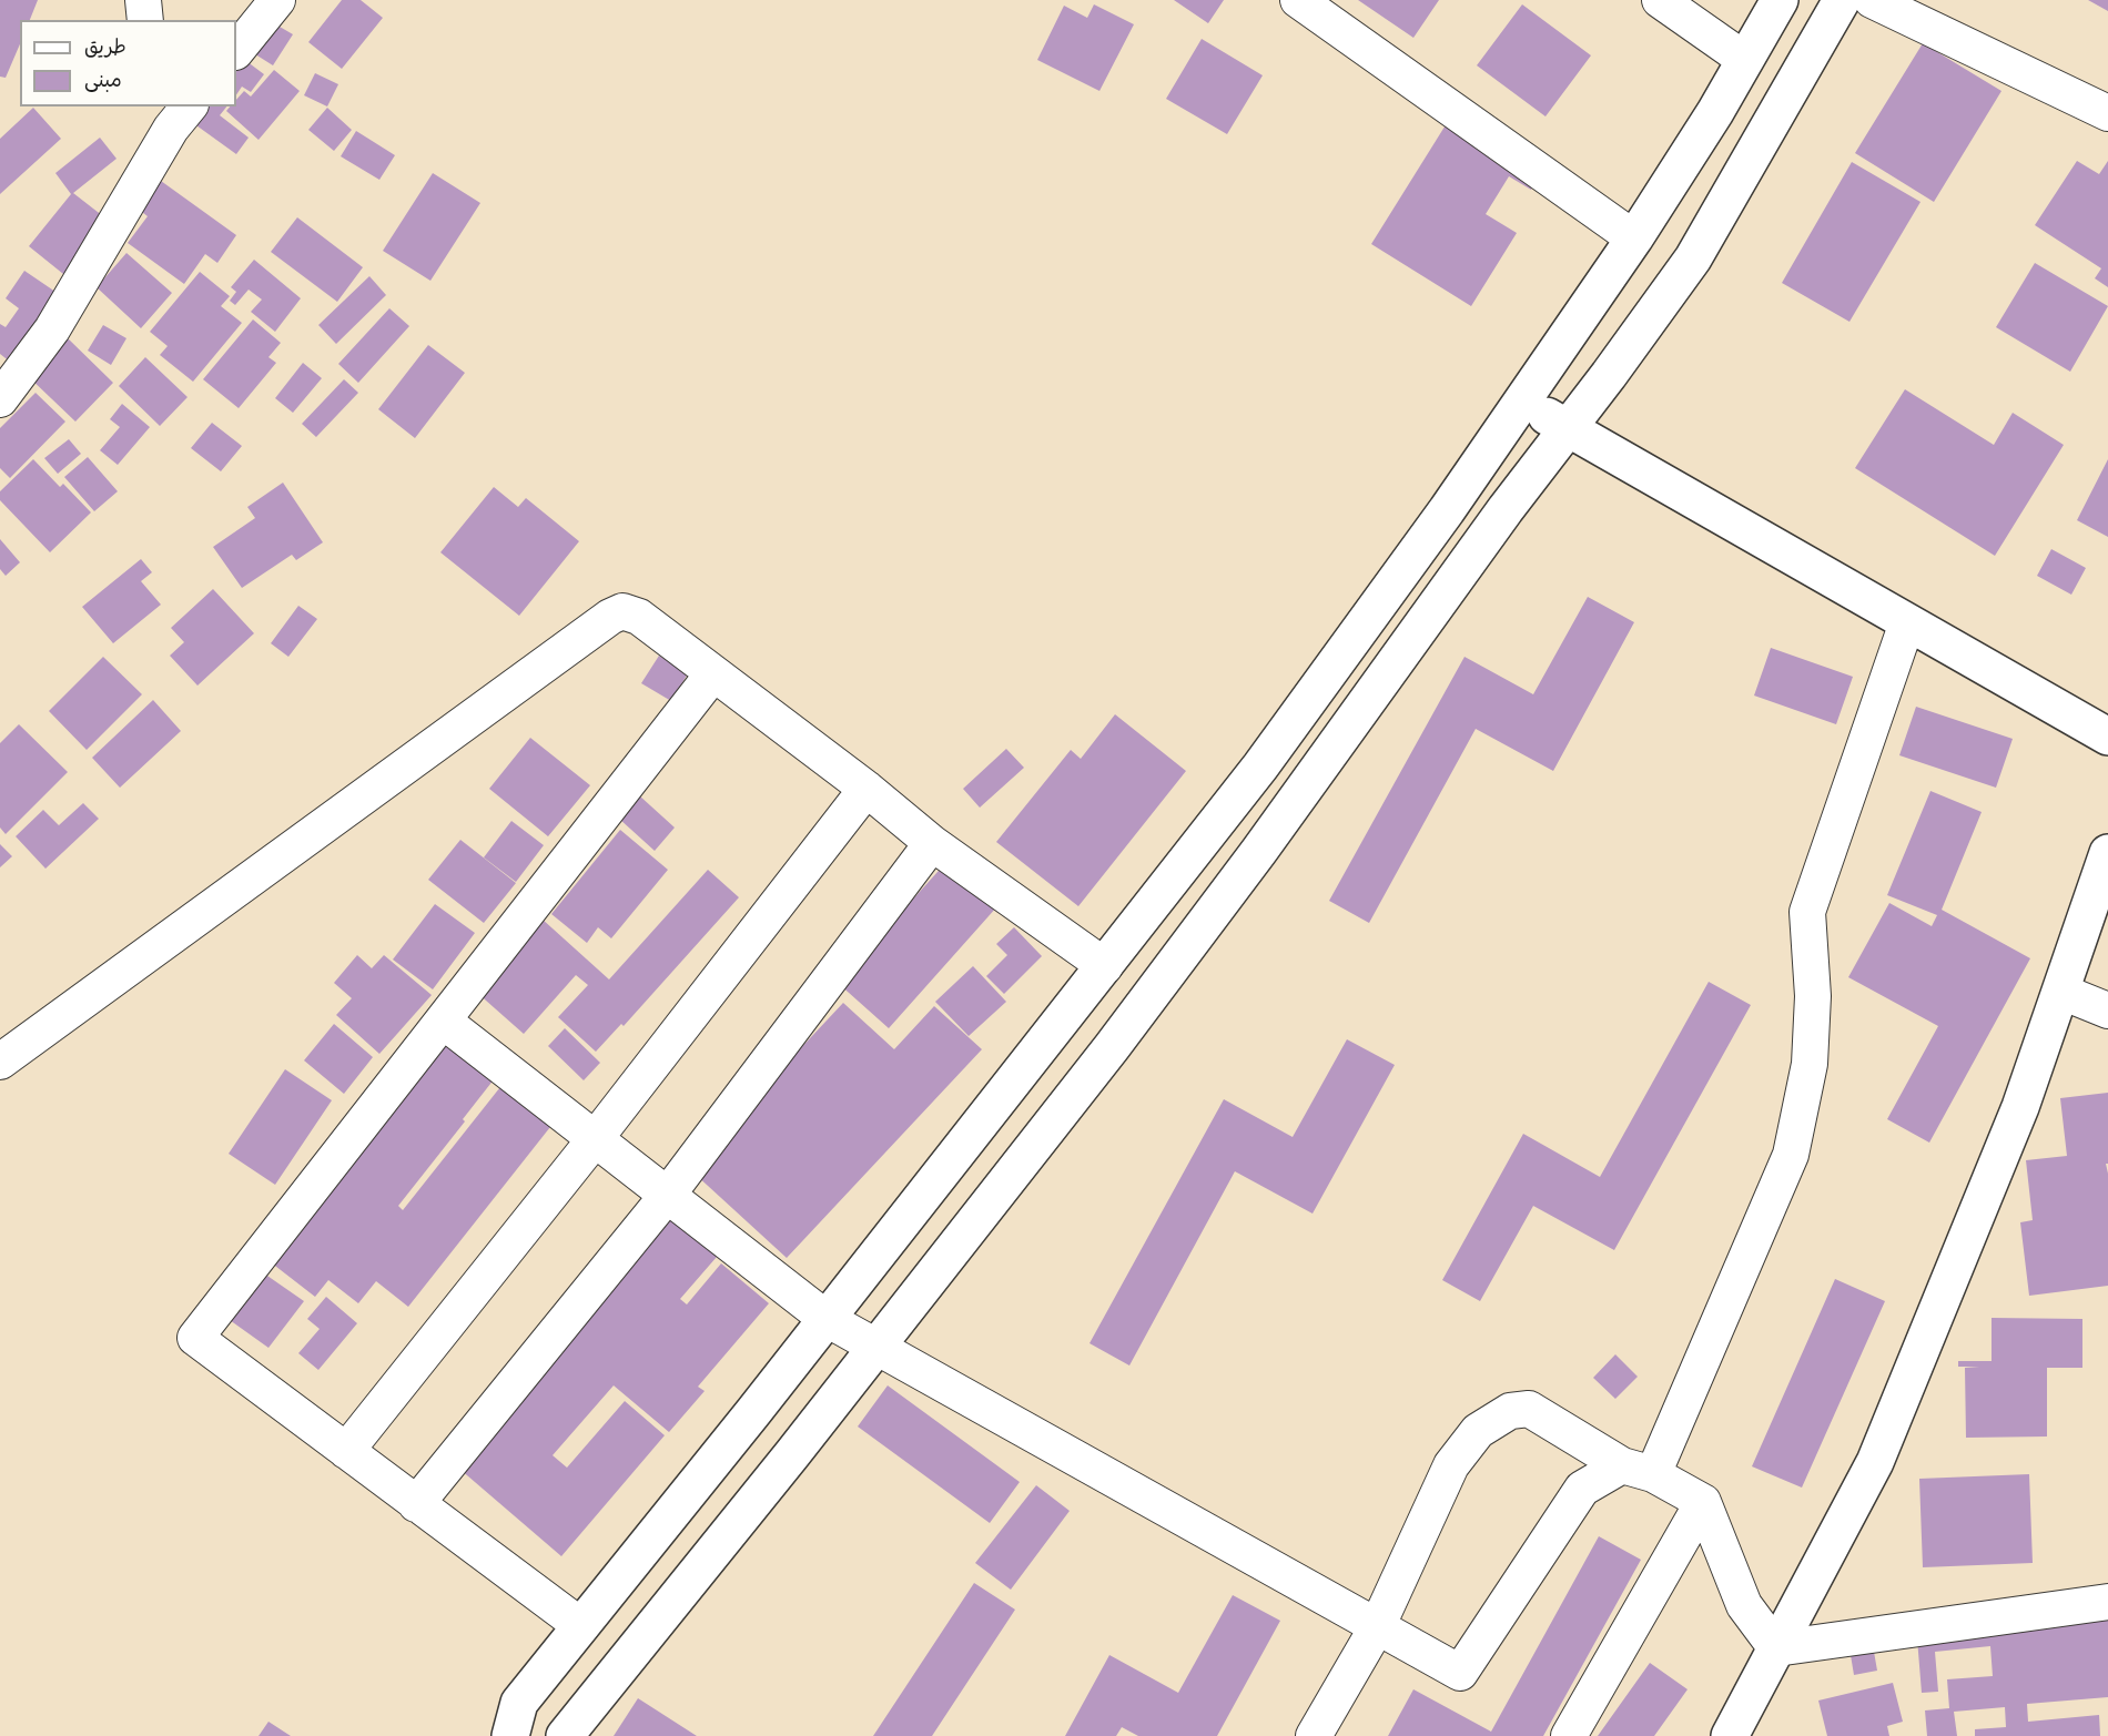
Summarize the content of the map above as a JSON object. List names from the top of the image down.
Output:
{
  "legend": ["طريق", "مبنى"]
}
